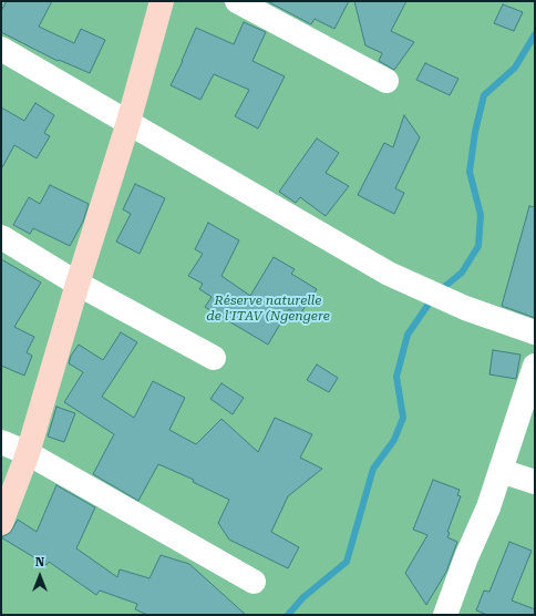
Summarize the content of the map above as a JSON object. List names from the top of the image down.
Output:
{
  "parks": ["Réserve naturelle de l'ITAV (Ngengere"],
  "north": "top"
}
